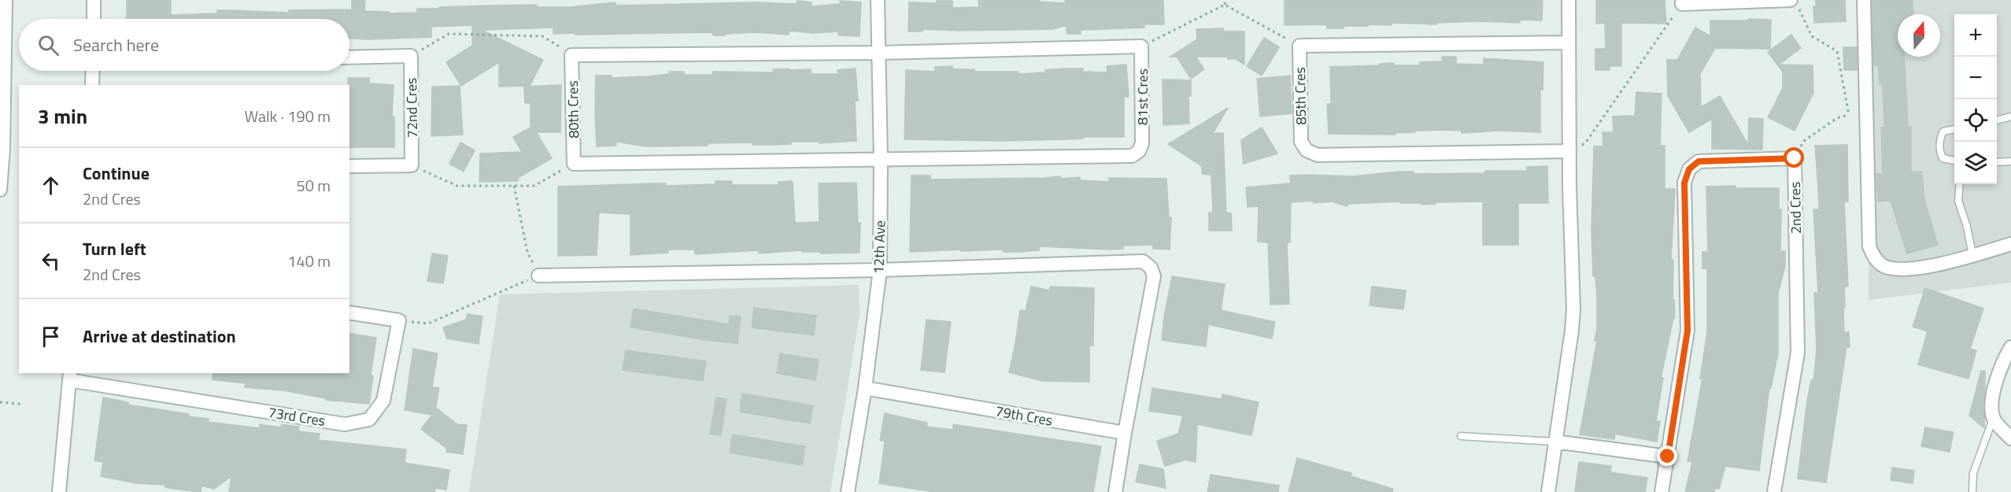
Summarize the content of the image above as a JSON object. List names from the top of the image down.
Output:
{
  "streets": {
    "street": [
      "85th Cres",
      "81st Cres",
      "72nd Cres",
      "80th Cres",
      "2nd Cres",
      "12th Ave",
      "79th Cres",
      "73rd Cres"
    ]
  },
  "crossings": [
    ["81st Cres", "12th Ave"],
    ["12th Ave", "79th Cres"]
  ],
  "north": "top",
  "page": {
    "map_buttons": ["+", "−"],
    "search": "Search here",
    "heading": ["3 min", "Walk · 190 m"],
    "list": [
      ["Continue", "2nd Cres", "50 m"],
      ["Turn left", "2nd Cres", "140 m"],
      "Arrive at destination"
    ]
  }
}
